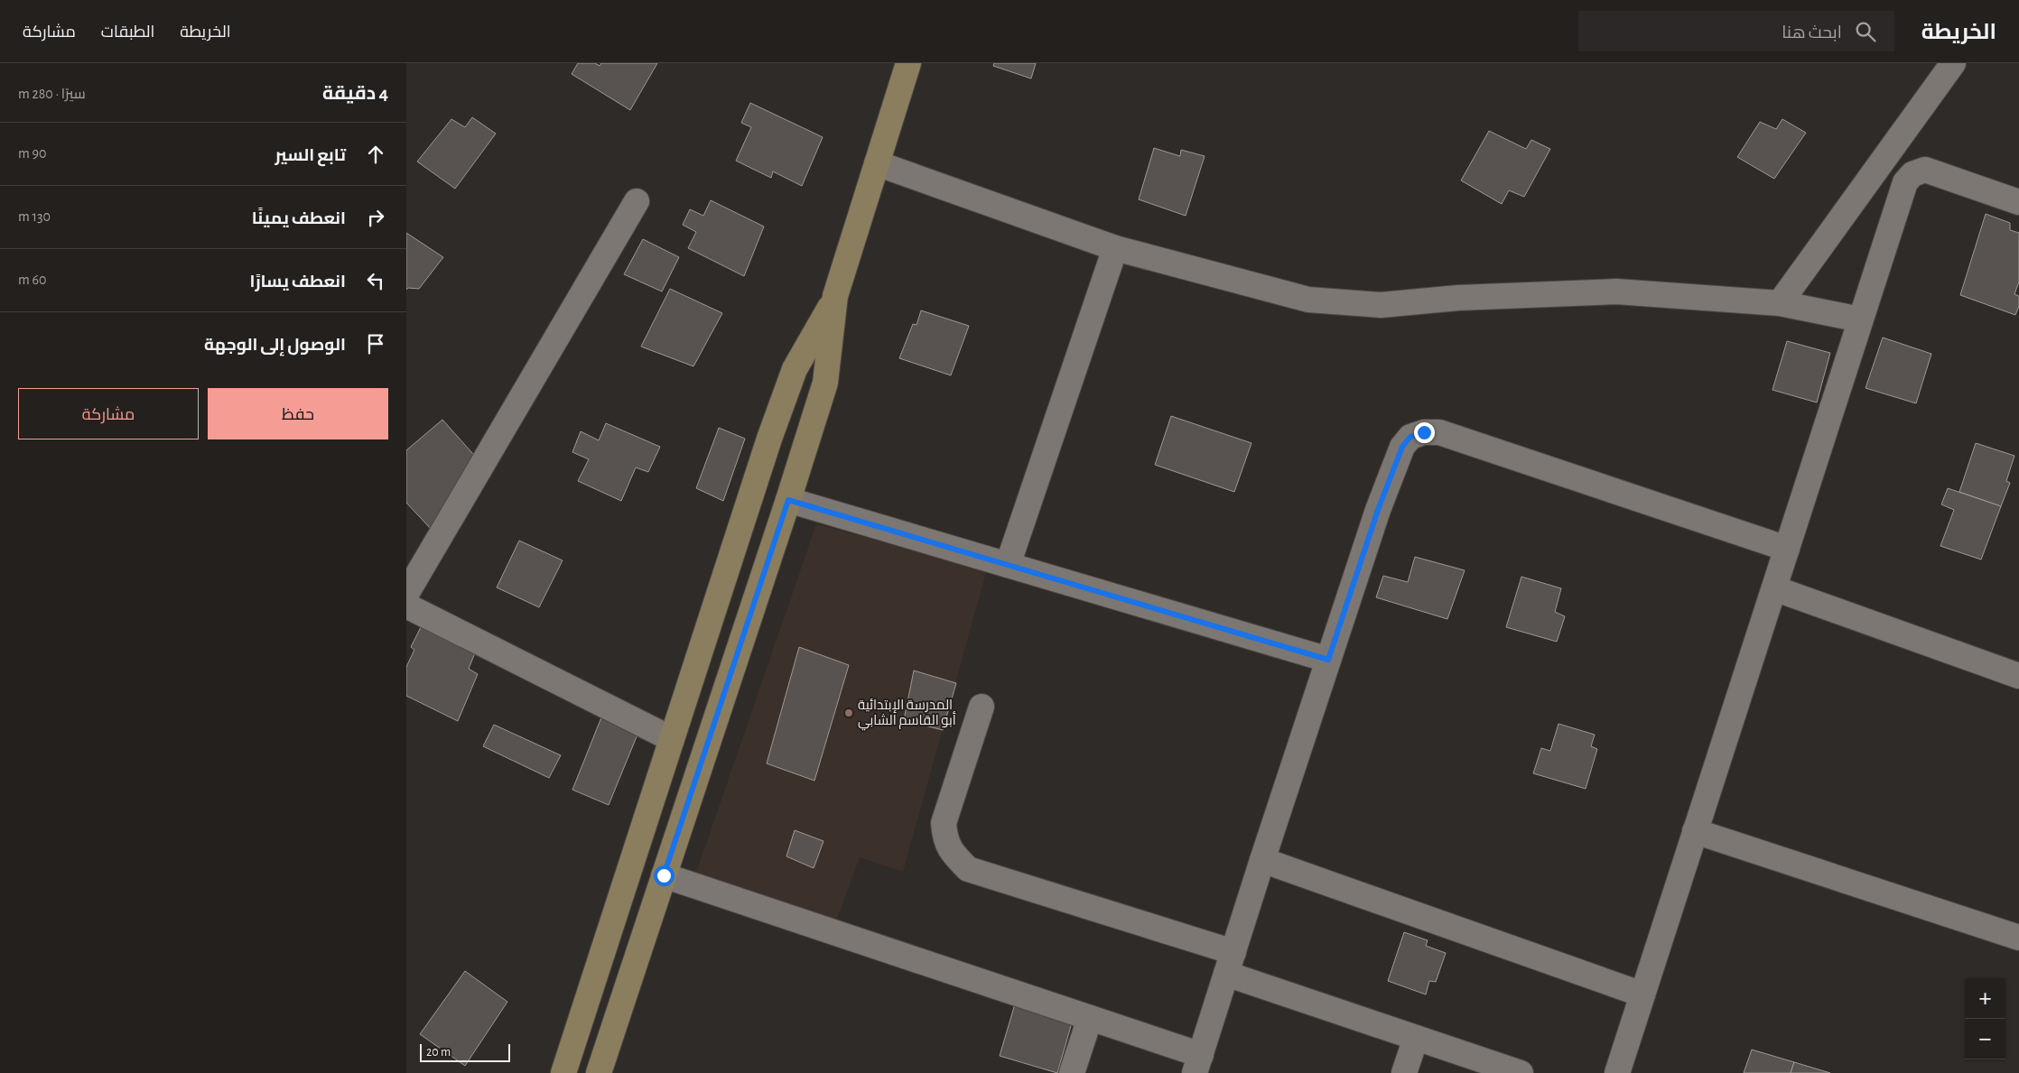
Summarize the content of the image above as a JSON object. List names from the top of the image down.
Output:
{
  "places": ["المدرسة الإبتدائية أبو القاسم الشابي"],
  "scale_bar": "20 m",
  "page": {
    "header": "الخريطة",
    "search": "ابحث هنا",
    "nav": ["الخريطة", "الطبقات", "مشاركة"],
    "heading": ["4 دقيقة", "سيرًا · 280 m"],
    "list": [
      ["تابع السير", "90 m"],
      ["انعطف يمينًا", "130 m"],
      ["انعطف يسارًا", "60 m"],
      "الوصول إلى الوجهة"
    ],
    "buttons": ["حفظ", "مشاركة"],
    "map_buttons": ["+", "−"],
    "scale": "20 m"
  }
}
